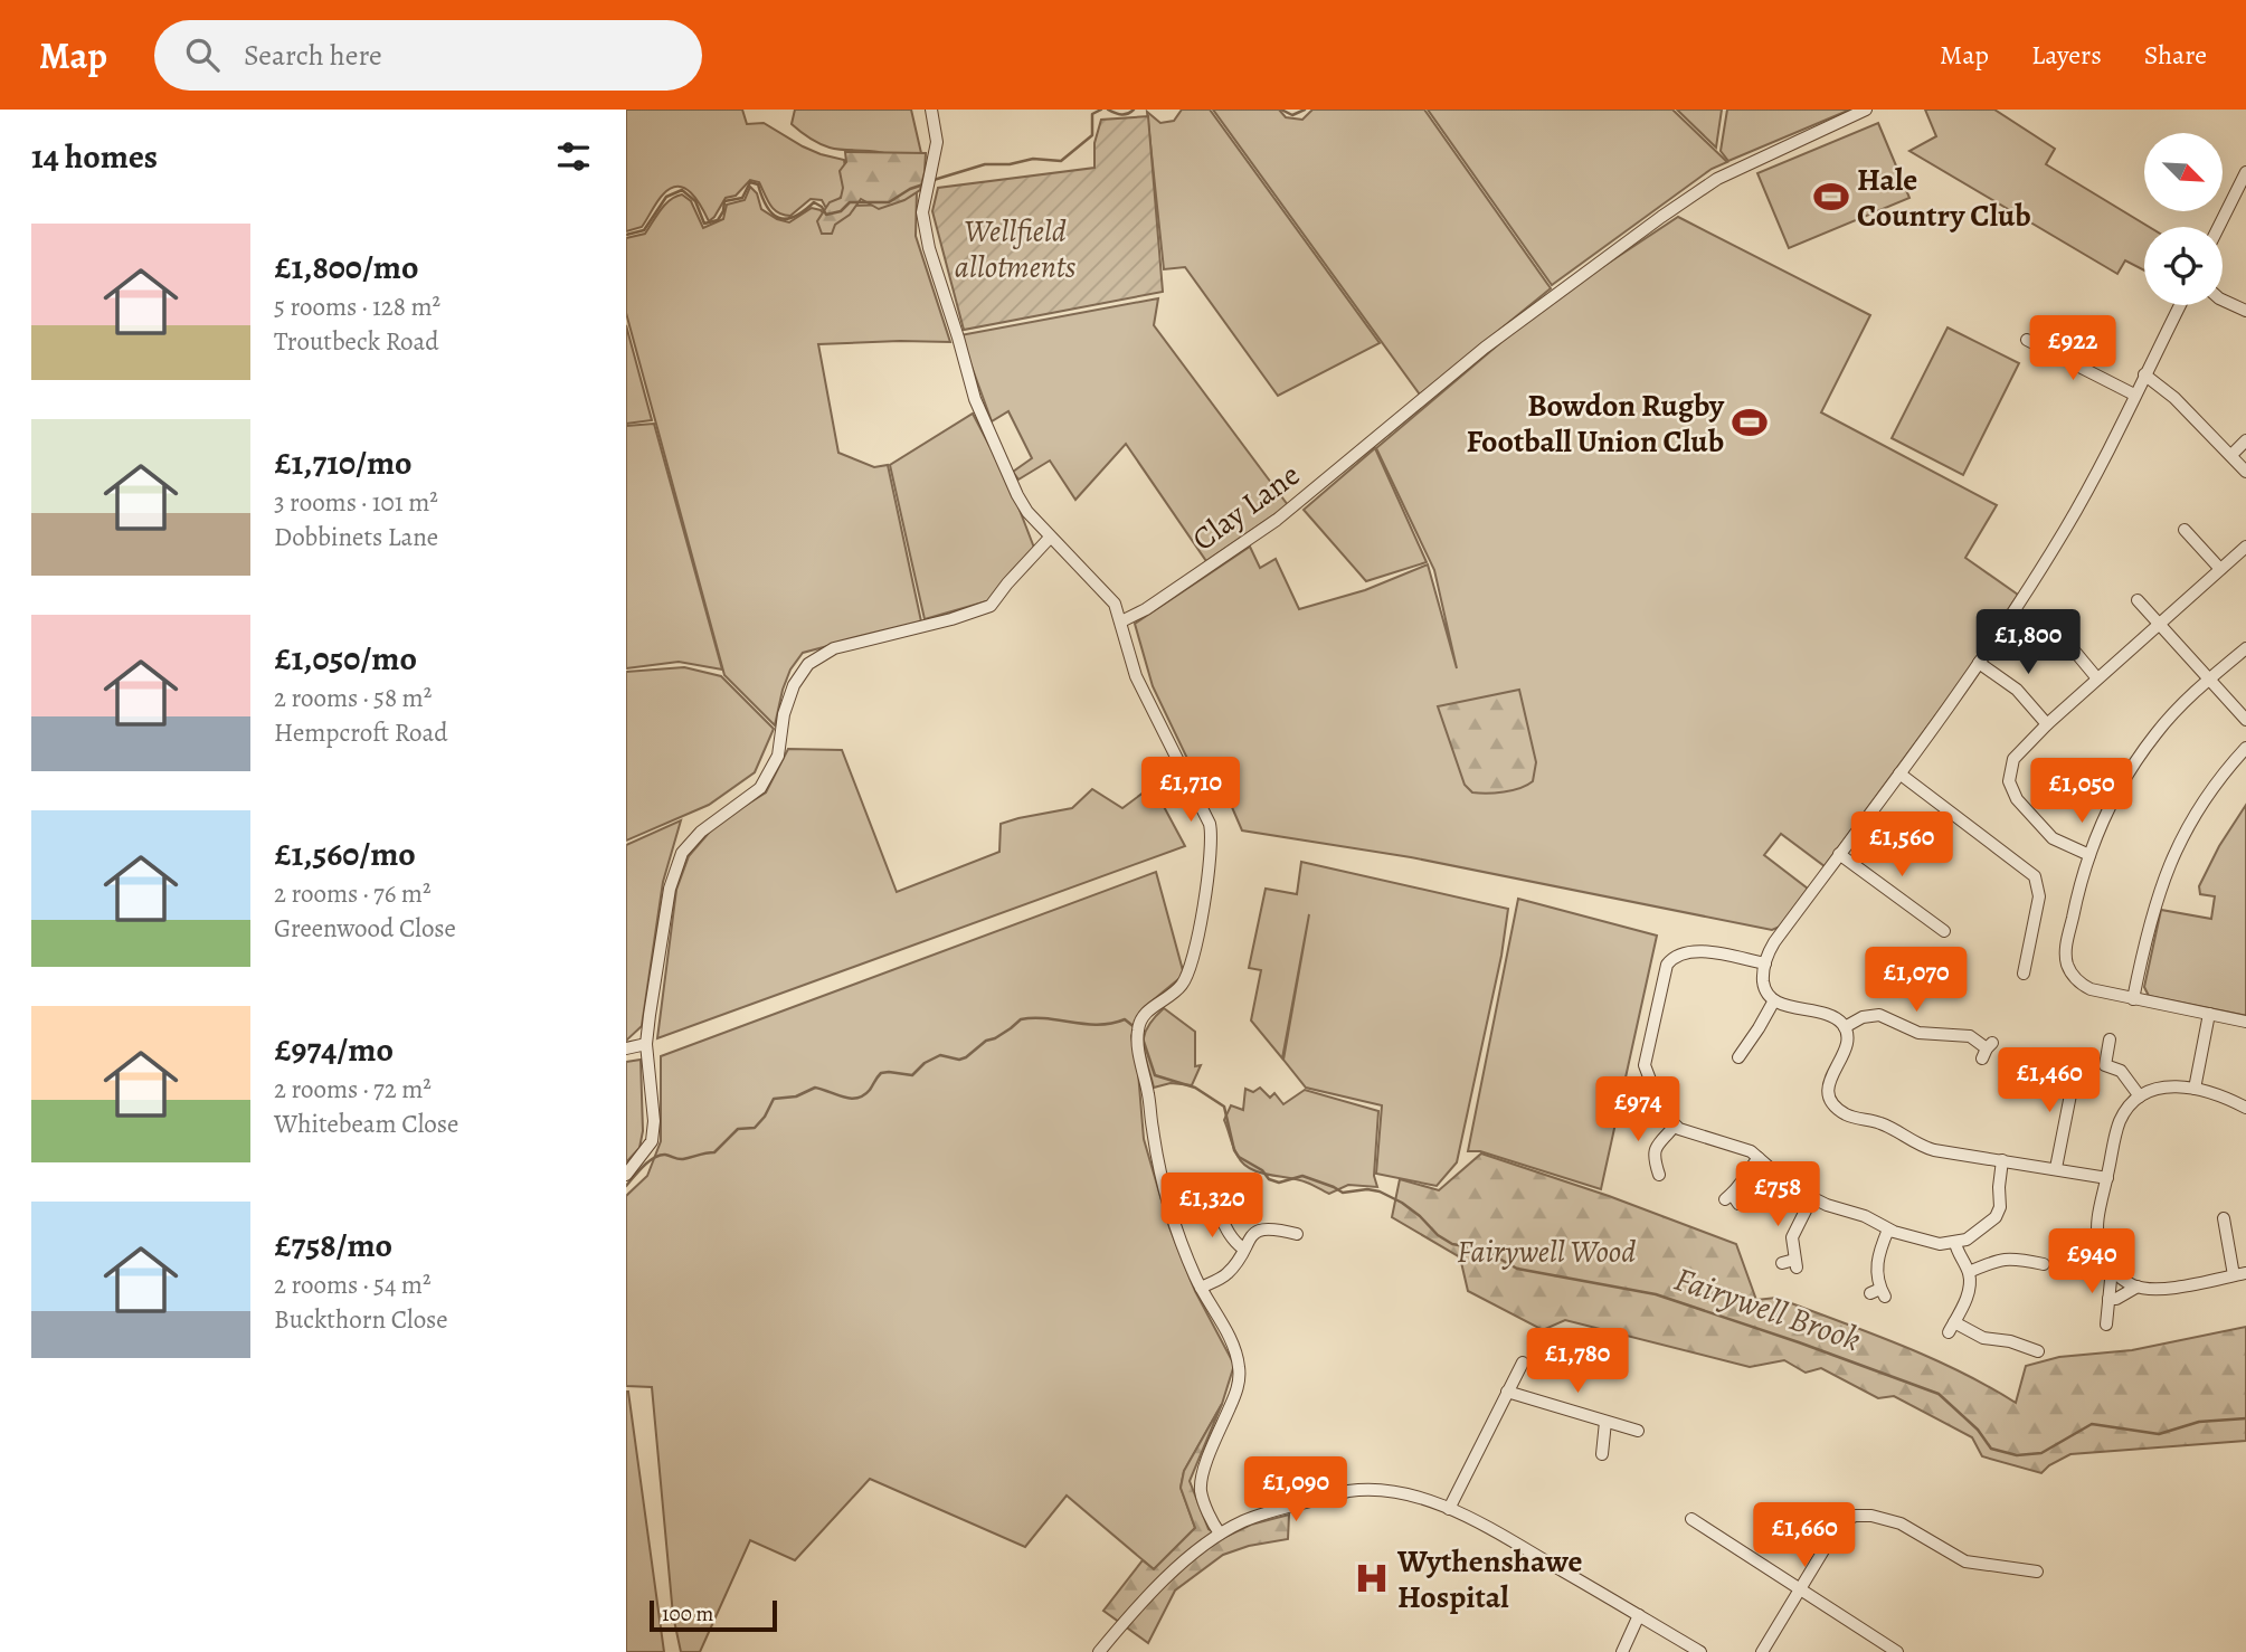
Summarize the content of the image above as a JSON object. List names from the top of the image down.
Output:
{
  "streets": {
    "street": ["Clay Lane"]
  },
  "water": ["Fairywell Brook"],
  "parks": ["Wellfield allotments", "Fairywell Wood"],
  "places": {
    "sports": ["Hale Country Club", "Bowdon Rugby Football Union Club"],
    "hospital": ["Wythenshawe Hospital"]
  },
  "scale_bar": "100 m",
  "north": "bottom right",
  "page": {
    "header": "Map",
    "search": "Search here",
    "nav": ["Map", "Layers", "Share"],
    "heading": "14 homes",
    "list": [
      {
        "name": "£1,800/mo",
        "note": "5 rooms · 128 m² · Troutbeck Road"
      },
      {
        "name": "£1,710/mo",
        "note": "3 rooms · 101 m² · Dobbinets Lane"
      },
      {
        "name": "£1,050/mo",
        "note": "2 rooms · 58 m² · Hempcroft Road"
      },
      {
        "name": "£1,560/mo",
        "note": "2 rooms · 76 m² · Greenwood Close"
      },
      {
        "name": "£974/mo",
        "note": "2 rooms · 72 m² · Whitebeam Close"
      },
      {
        "name": "£758/mo",
        "note": "2 rooms · 54 m² · Buckthorn Close"
      }
    ],
    "price": [
      "£922",
      "£1,800",
      "£1,710",
      "£1,050",
      "£1,560",
      "£1,070",
      "£1,460",
      "£974",
      "£758",
      "£1,320",
      "£940",
      "£1,780",
      "£1,090",
      "£1,660"
    ],
    "scale": "100 m"
  }
}
